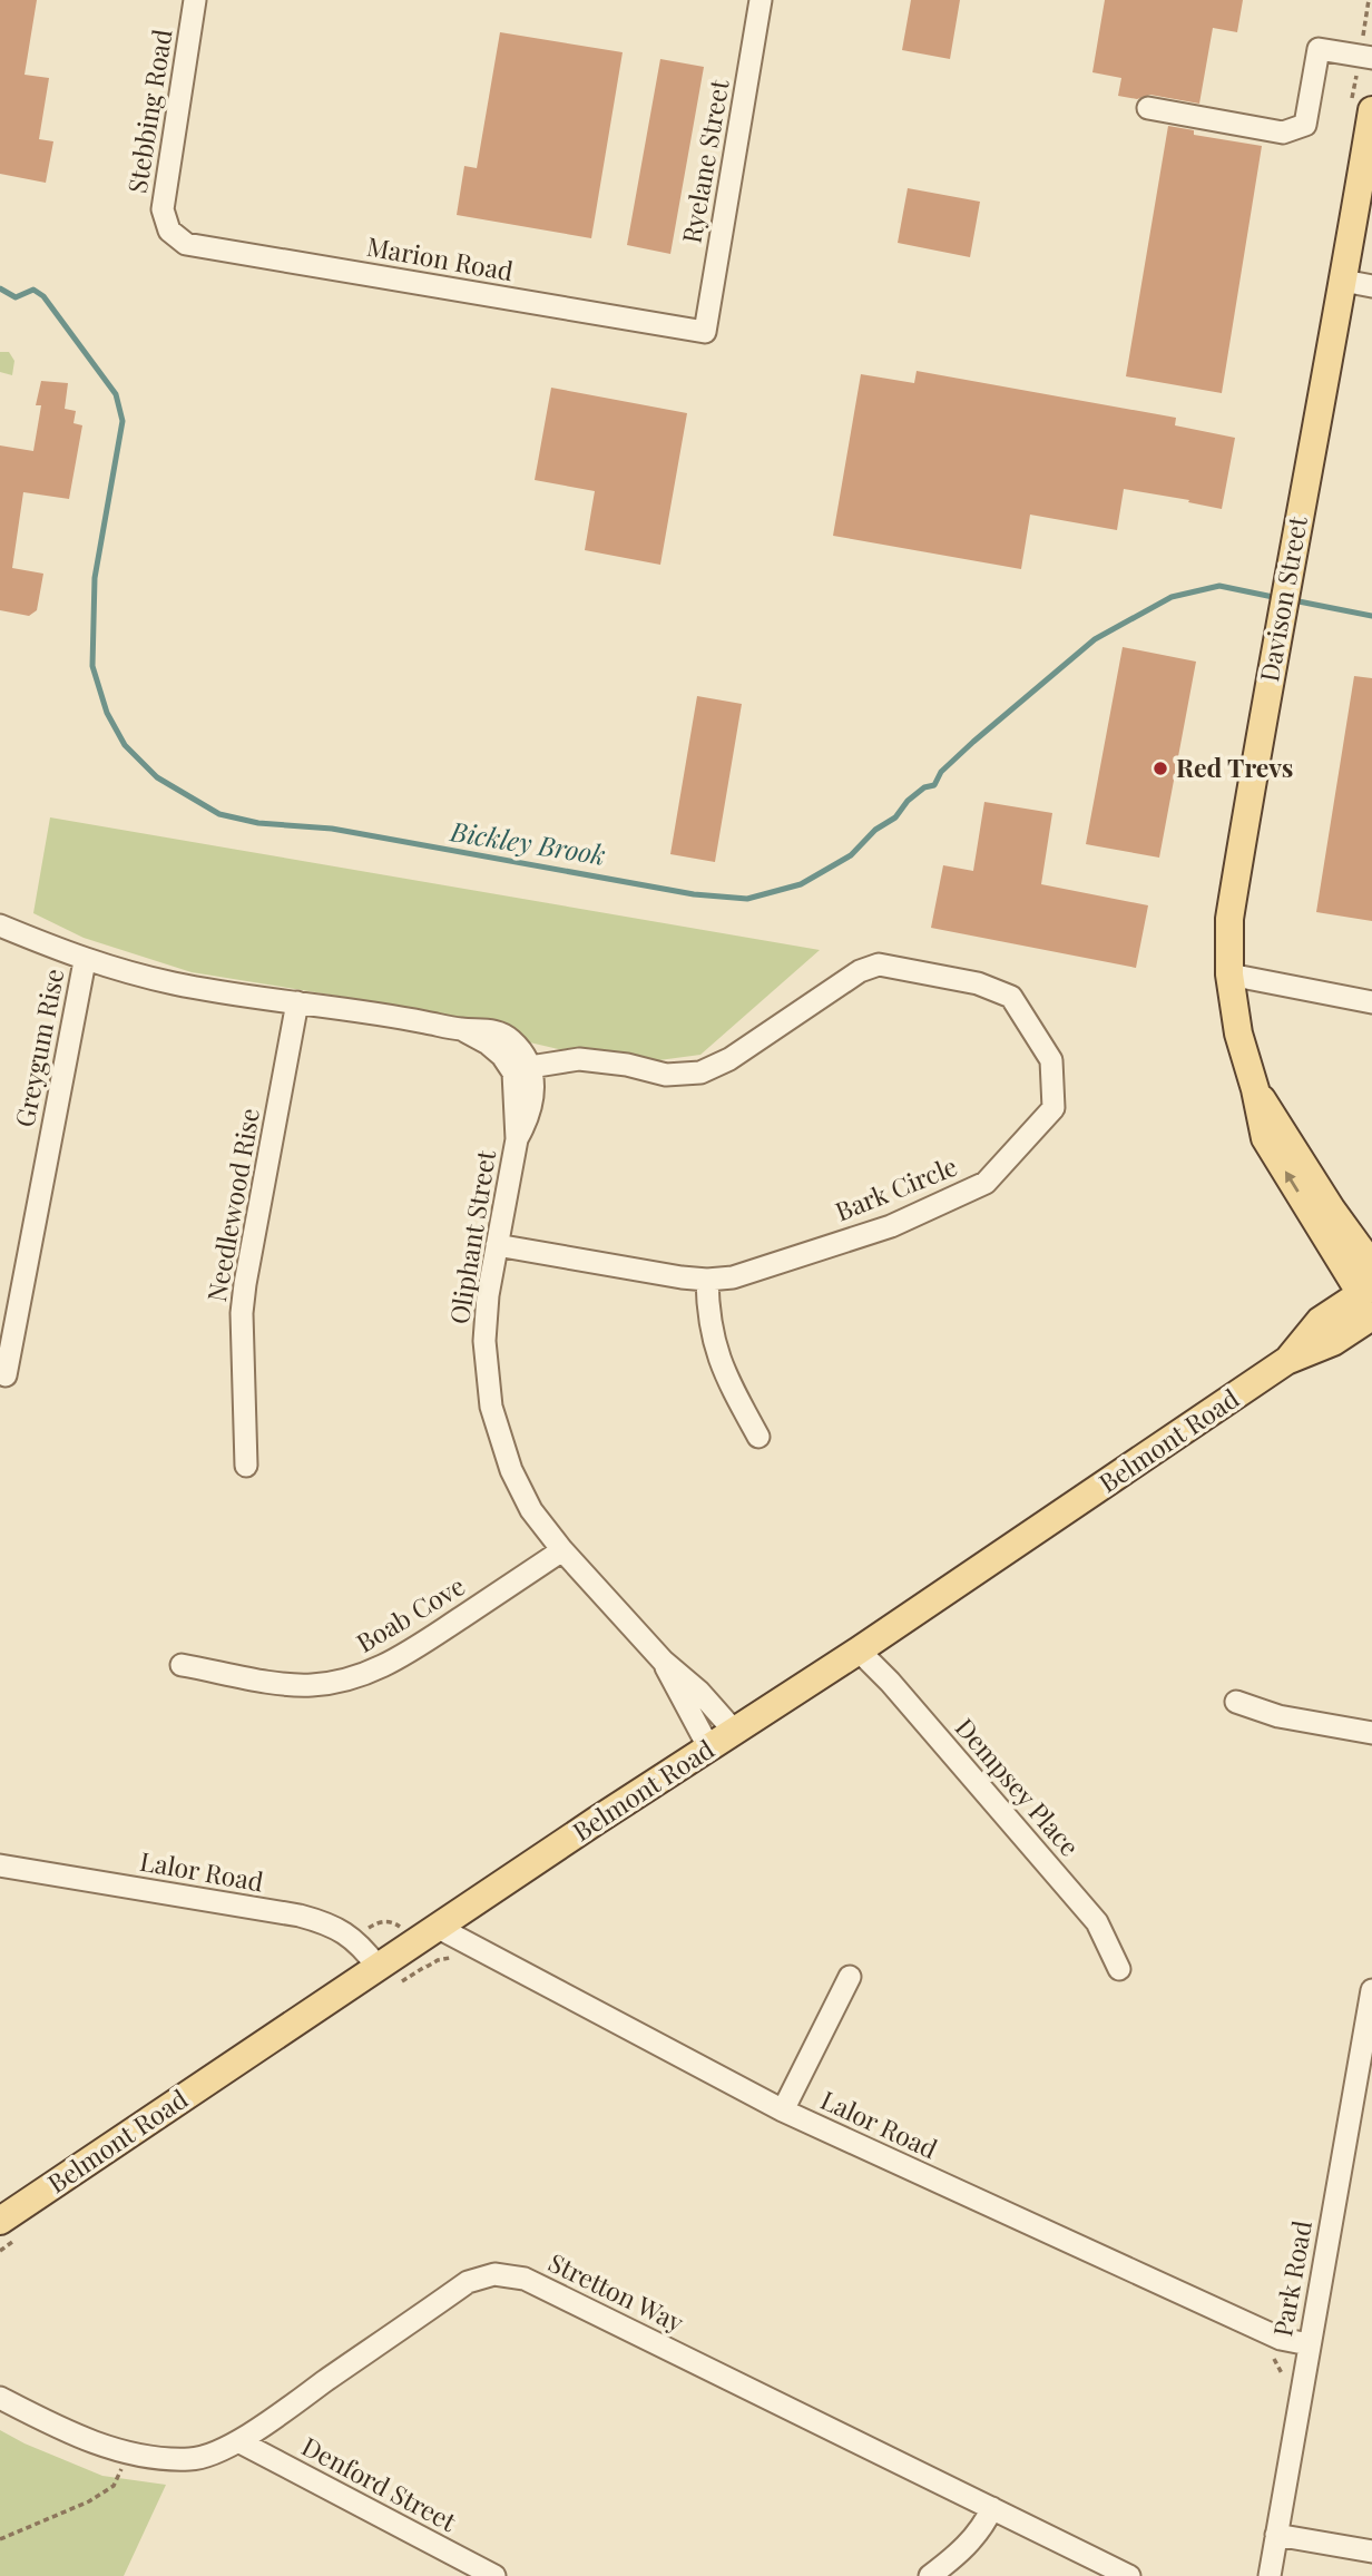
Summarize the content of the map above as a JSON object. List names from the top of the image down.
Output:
{
  "streets": {
    "main road": ["Davison Street", "Belmont Road"],
    "street": [
      "Stebbing Road",
      "Ryelane Street",
      "Marion Road",
      "Greygum Rise",
      "Bark Circle",
      "Needlewood Rise",
      "Oliphant Street",
      "Boab Cove",
      "Dempsey Place",
      "Lalor Road",
      "Park Road",
      "Stretton Way",
      "Denford Street"
    ]
  },
  "crossings": [
    ["Stebbing Road", "Marion Road"],
    ["Ryelane Street", "Marion Road"],
    ["Davison Street", "Belmont Road"],
    ["Bark Circle", "Oliphant Street"],
    ["Oliphant Street", "Belmont Road"],
    ["Oliphant Street", "Boab Cove"],
    ["Belmont Road", "Dempsey Place"],
    ["Belmont Road", "Lalor Road"],
    ["Lalor Road", "Park Road"],
    ["Stretton Way", "Denford Street"]
  ],
  "water": ["Bickley Brook"],
  "places": ["Red Trevs"]
}
